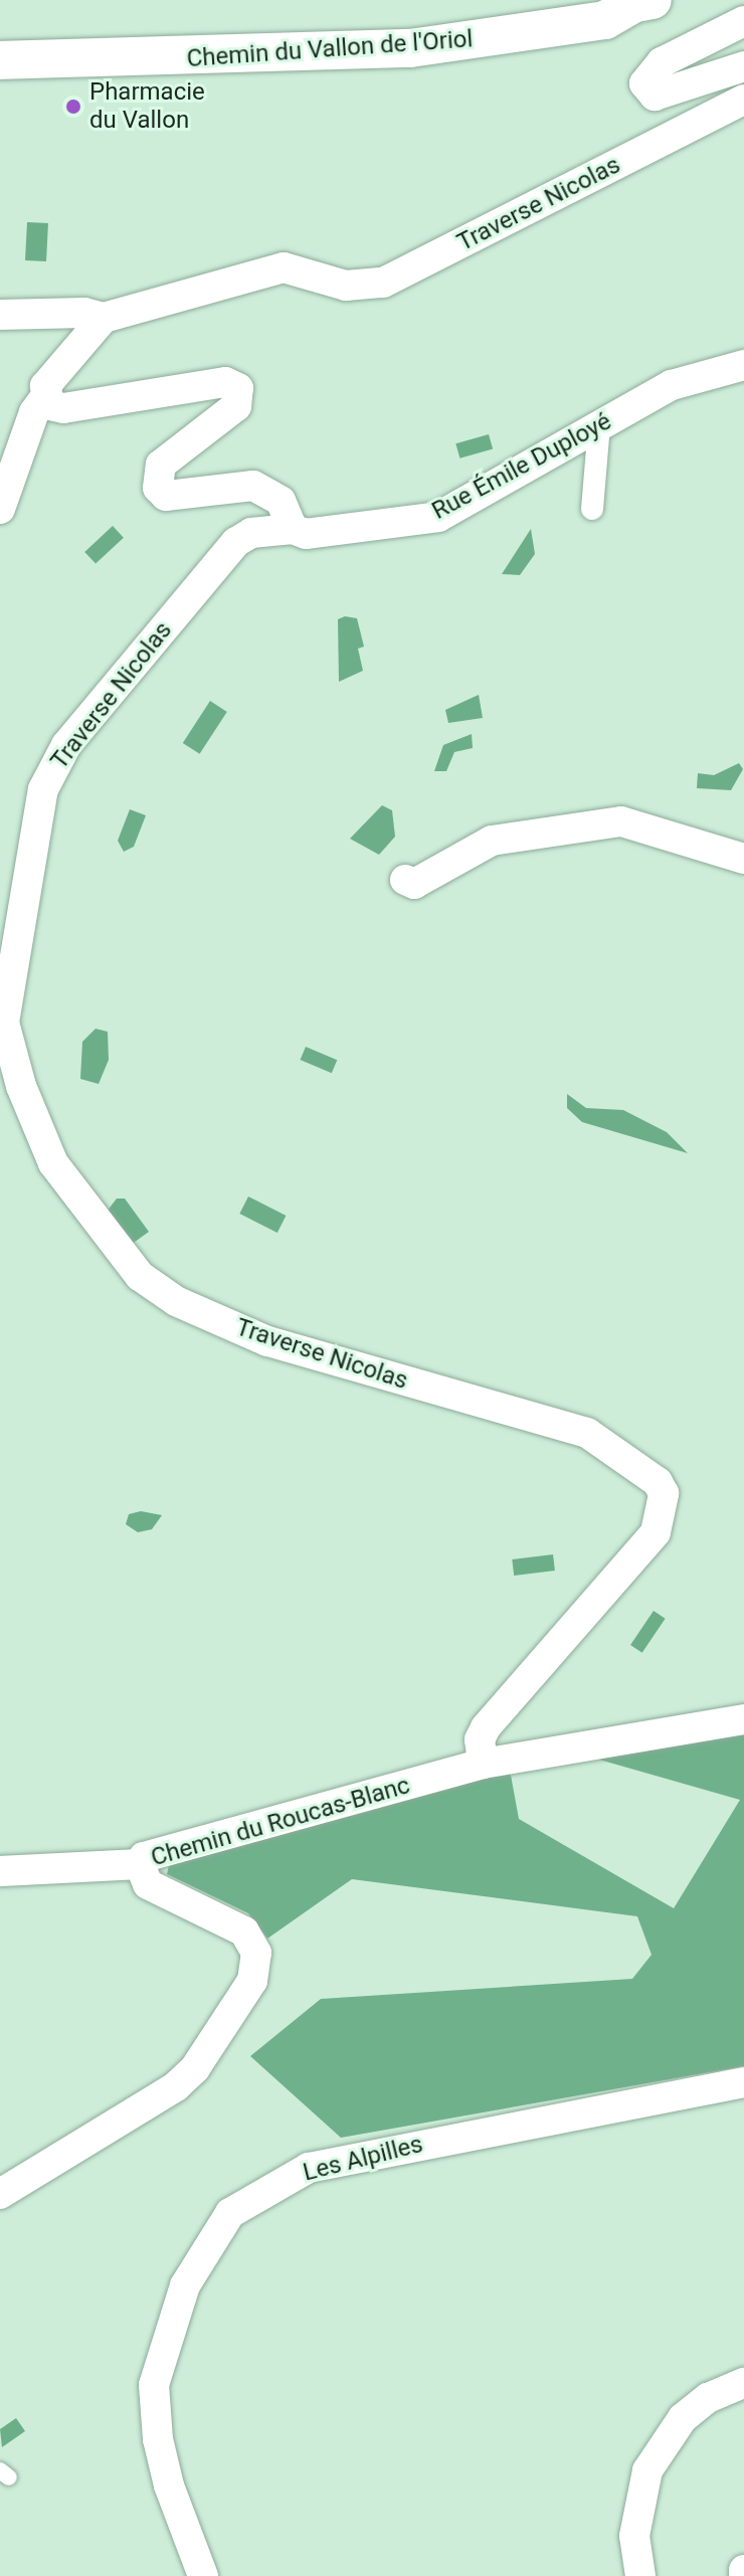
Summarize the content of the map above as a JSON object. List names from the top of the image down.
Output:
{
  "streets": {
    "street": [
      "Chemin du Vallon de l'Oriol",
      "Traverse Nicolas",
      "Rue Émile Duployé",
      "Chemin du Roucas-Blanc",
      "Les Alpilles"
    ]
  },
  "crossings": [
    ["Traverse Nicolas", "Rue Émile Duployé"],
    ["Traverse Nicolas", "Chemin du Roucas-Blanc"]
  ],
  "places": ["Pharmacie du Vallon"]
}
